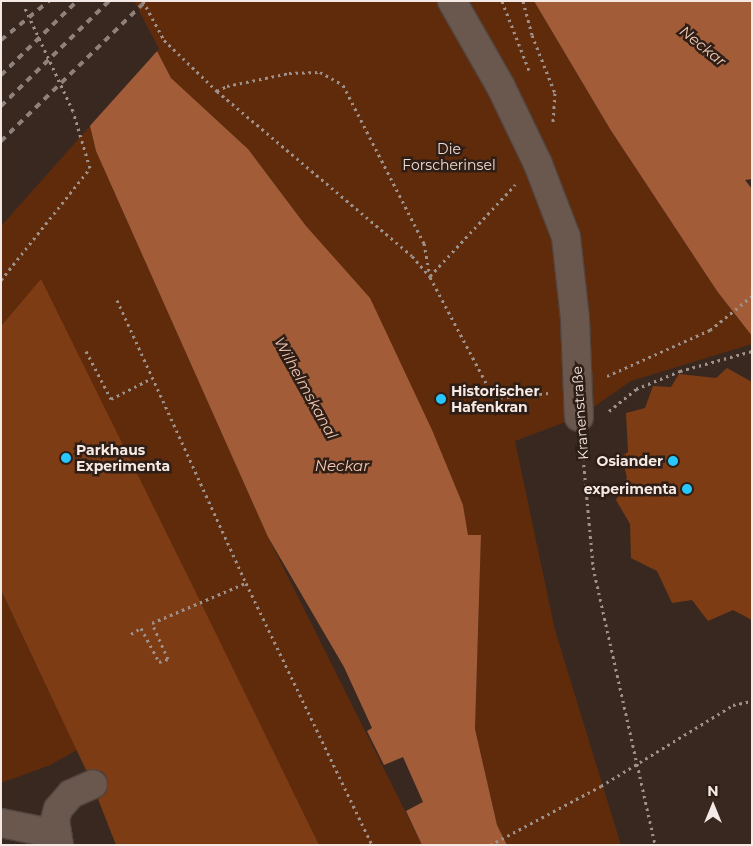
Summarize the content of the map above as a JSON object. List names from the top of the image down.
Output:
{
  "streets": {
    "lane": ["Kranenstraße"]
  },
  "water": ["Neckar", "Wilhelmskanal"],
  "parks": ["Die Forscherinsel"],
  "places": [
    "Historischer Hafenkran",
    "Parkhaus Experimenta",
    "Osiander",
    "experimenta"
  ],
  "north": "top"
}
